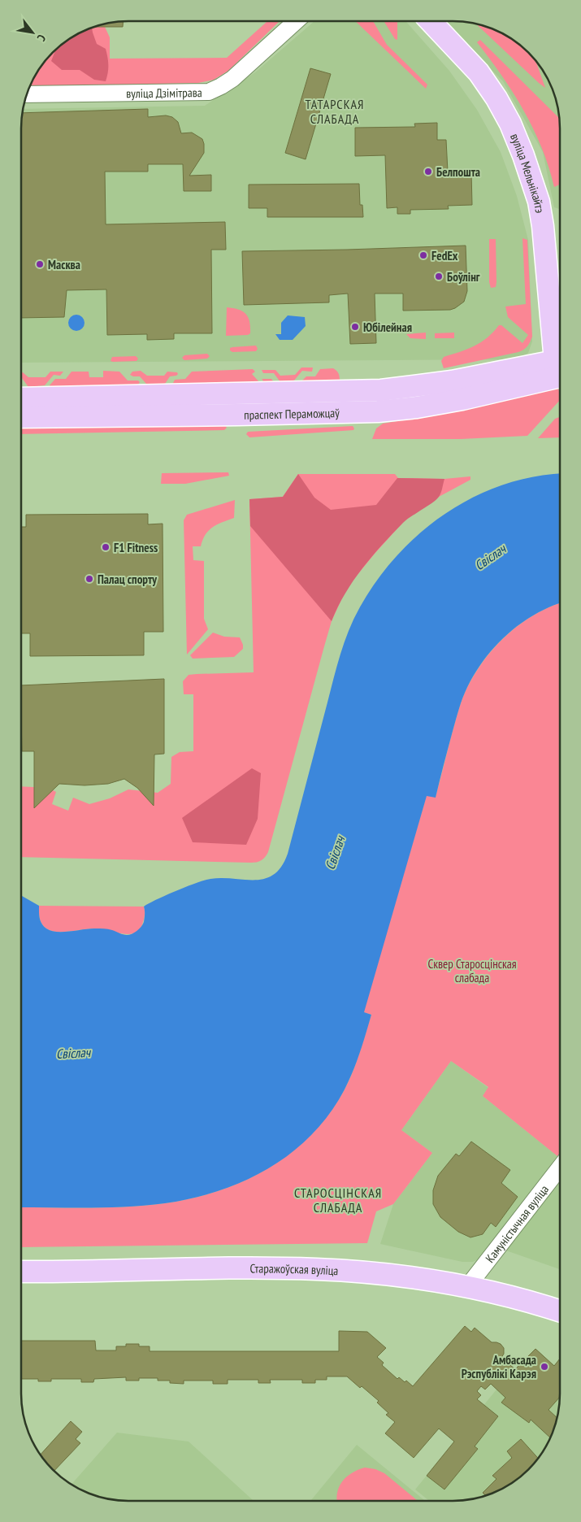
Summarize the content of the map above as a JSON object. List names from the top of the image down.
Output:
{
  "streets": {
    "main road": ["вуліца Мельнікайтэ", "праспект Пераможцаў", "Старажоўская вуліца"],
    "street": ["вуліца Дзімітрава", "Камуністычная вуліца"]
  },
  "crossings": [
    ["Камуністычная вуліца", "Старажоўская вуліца"]
  ],
  "districts": ["ТАТАРСКАЯ СЛАБАДА", "СТАРОСЦІНСКАЯ СЛАБАДА"],
  "water": ["Свіслач"],
  "parks": ["Сквер Старосцінская слабада"],
  "places": [
    "Белпошта",
    "FedEx",
    "Масква",
    "Боўлінг",
    "Юбілейная",
    "F1 Fitness",
    "Палац спорту",
    "Амбасада Рэспублікі Карэя"
  ],
  "north": "bottom right"
}
